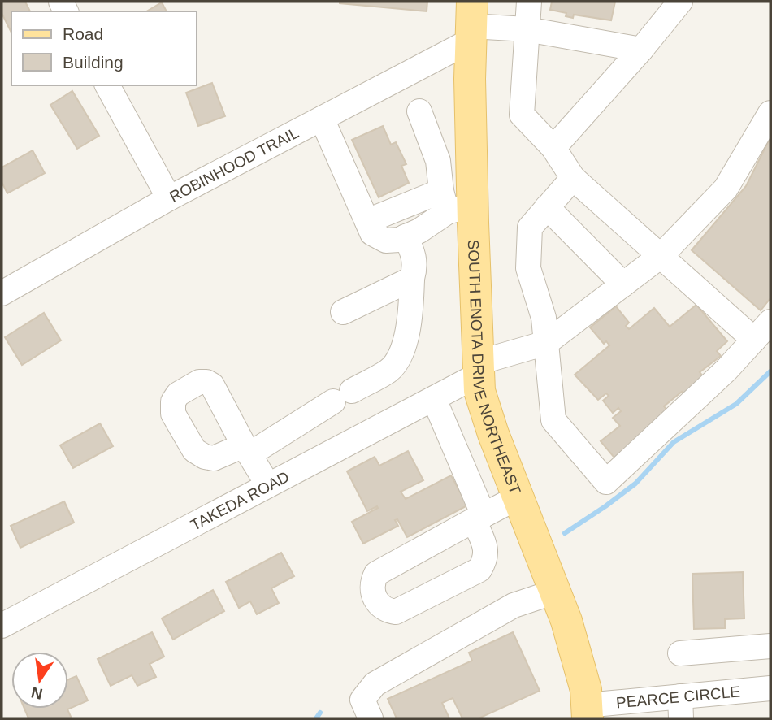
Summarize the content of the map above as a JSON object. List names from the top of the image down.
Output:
{
  "streets": {
    "main road": ["SOUTH ENOTA DRIVE NORTHEAST"],
    "street": ["ROBINHOOD TRAIL", "TAKEDA ROAD", "PEARCE CIRCLE"]
  },
  "crossings": [
    ["ROBINHOOD TRAIL", "SOUTH ENOTA DRIVE NORTHEAST"],
    ["SOUTH ENOTA DRIVE NORTHEAST", "TAKEDA ROAD"],
    ["SOUTH ENOTA DRIVE NORTHEAST", "PEARCE CIRCLE"]
  ],
  "legend": ["Road", "Building"],
  "north": "bottom"
}
